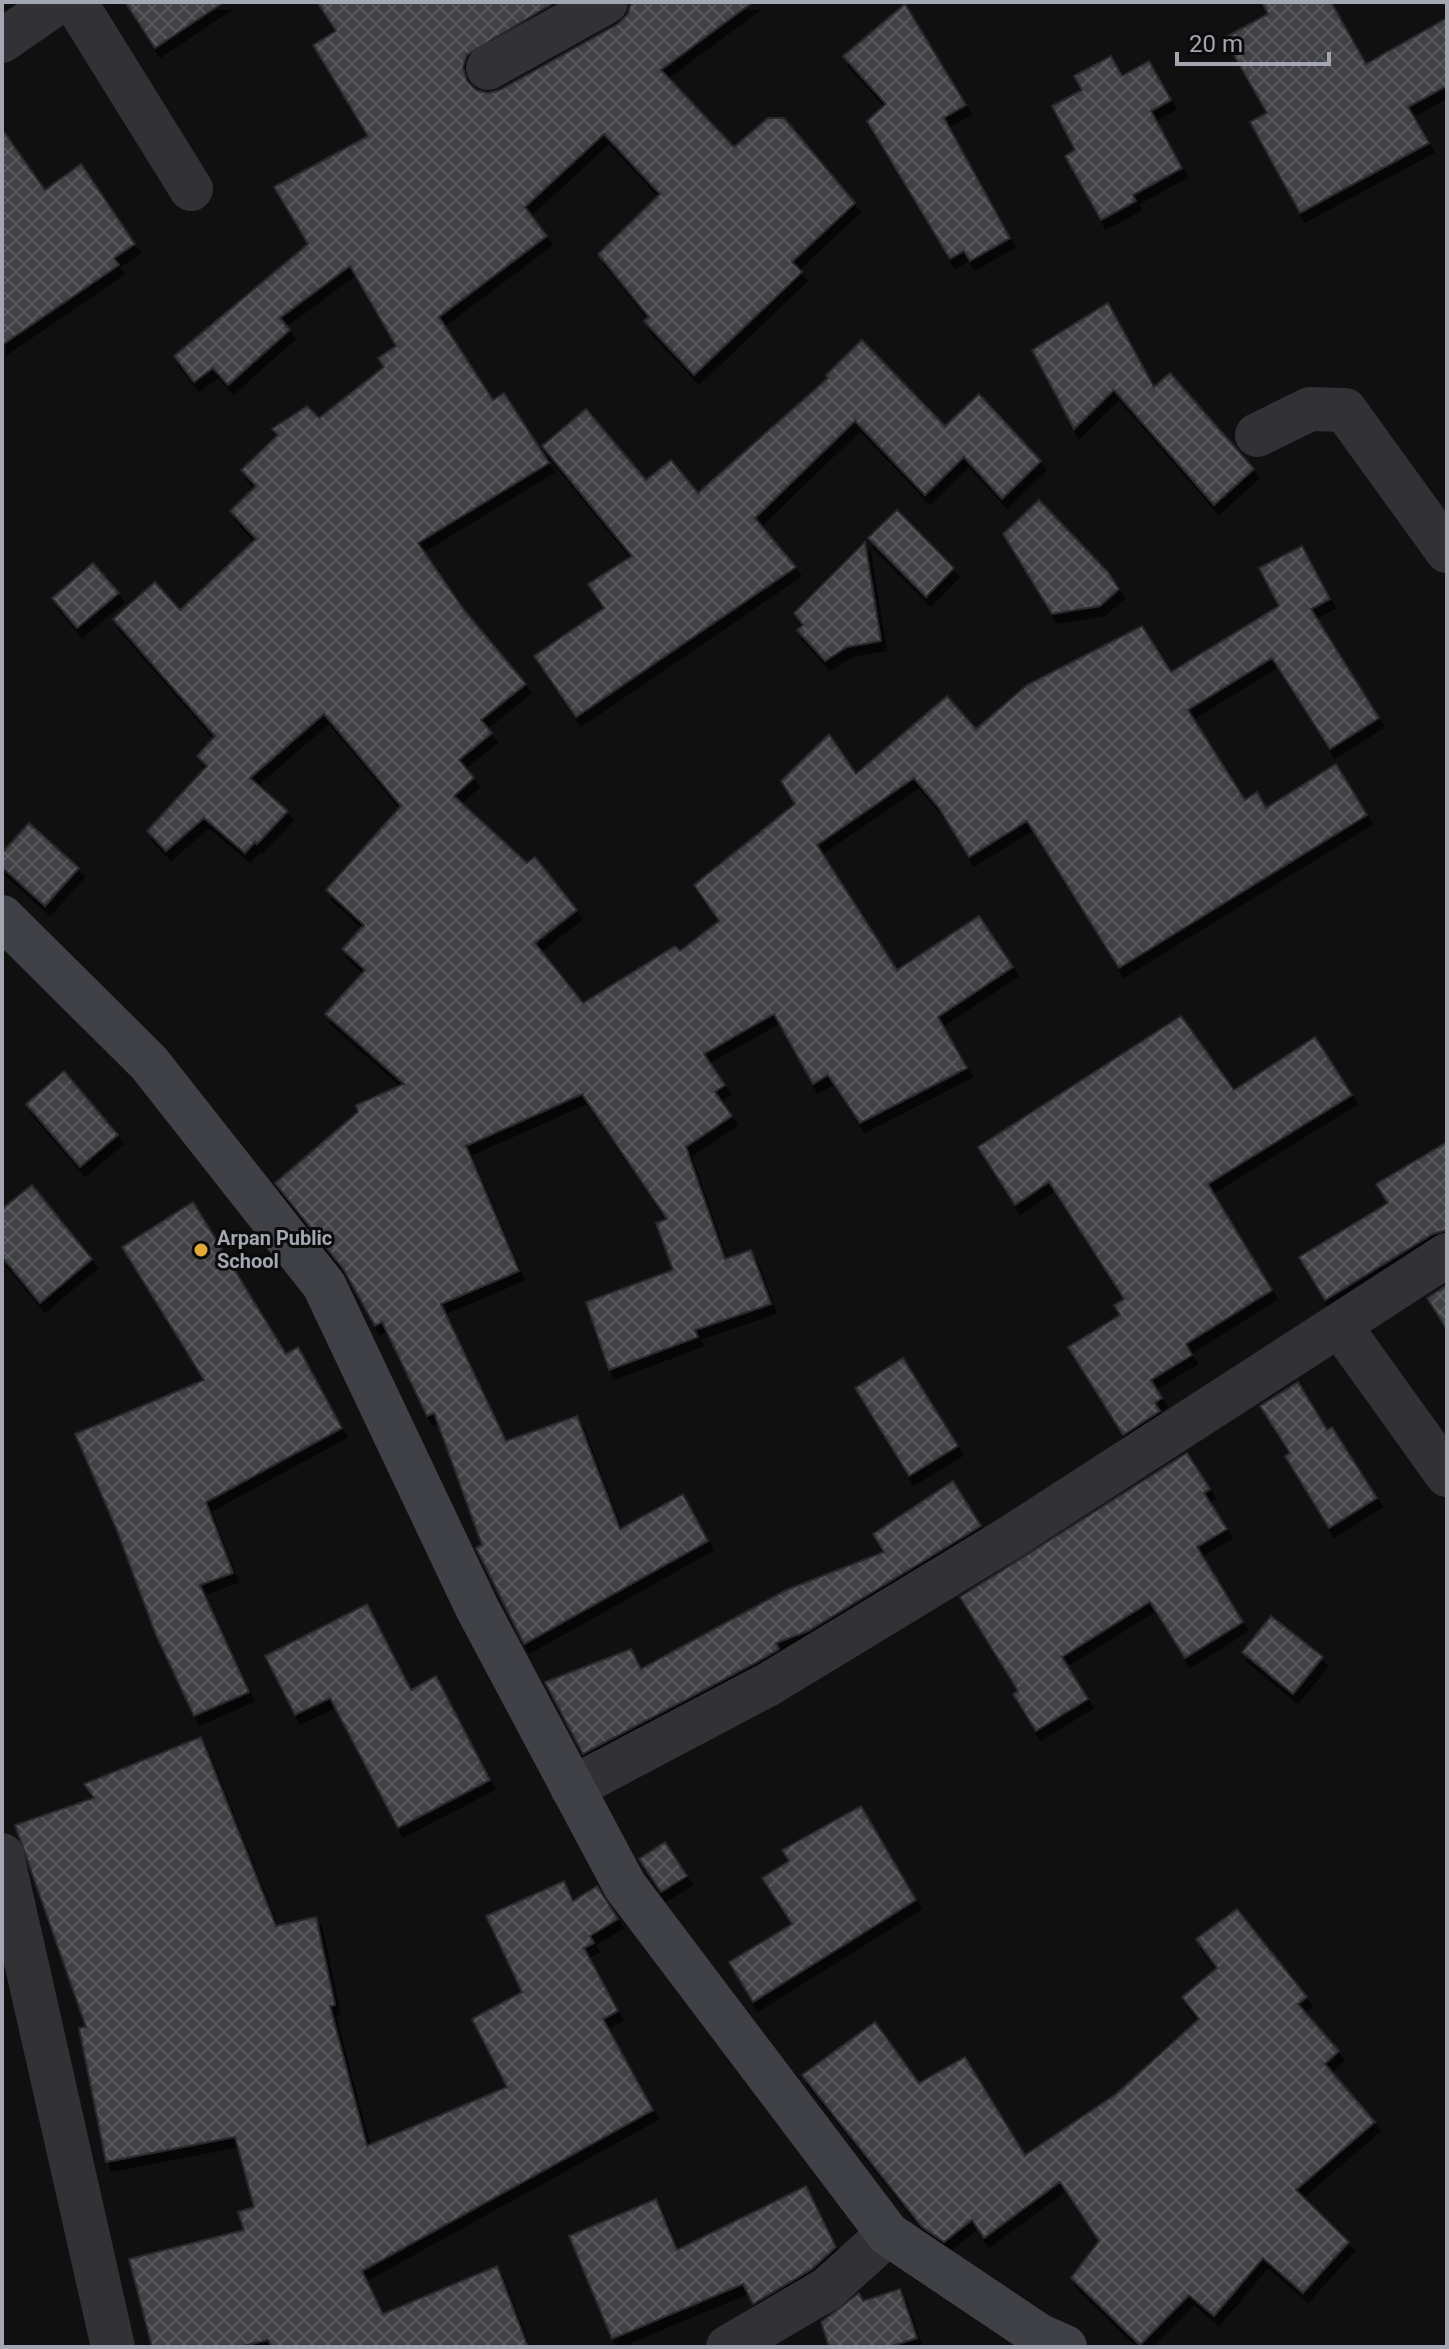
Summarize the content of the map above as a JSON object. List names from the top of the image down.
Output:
{
  "places": ["Arpan Public School"],
  "scale_bar": "20 m"
}
